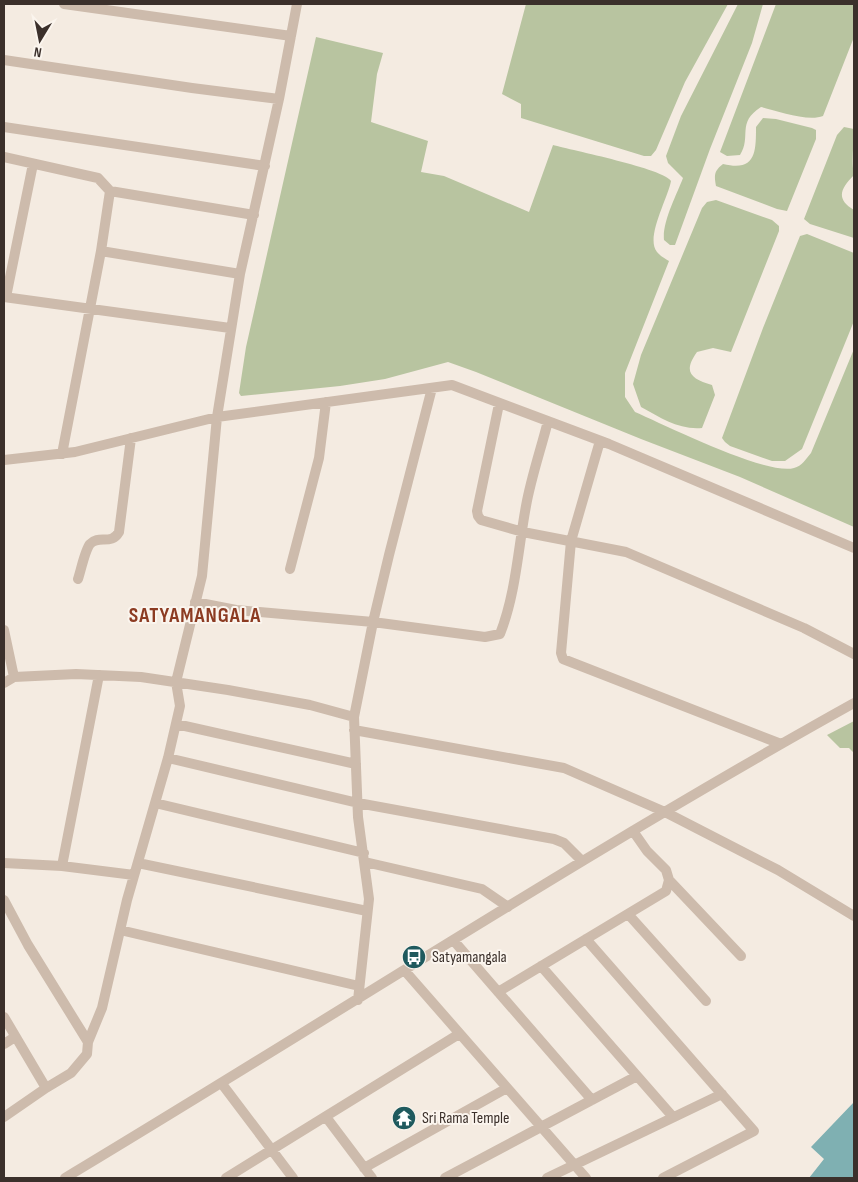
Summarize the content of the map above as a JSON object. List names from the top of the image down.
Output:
{
  "districts": ["SATYAMANGALA"],
  "places": {
    "bus stop": ["Satyamangala"],
    "temple": ["Sri Rama Temple"]
  },
  "north": "bottom"
}
